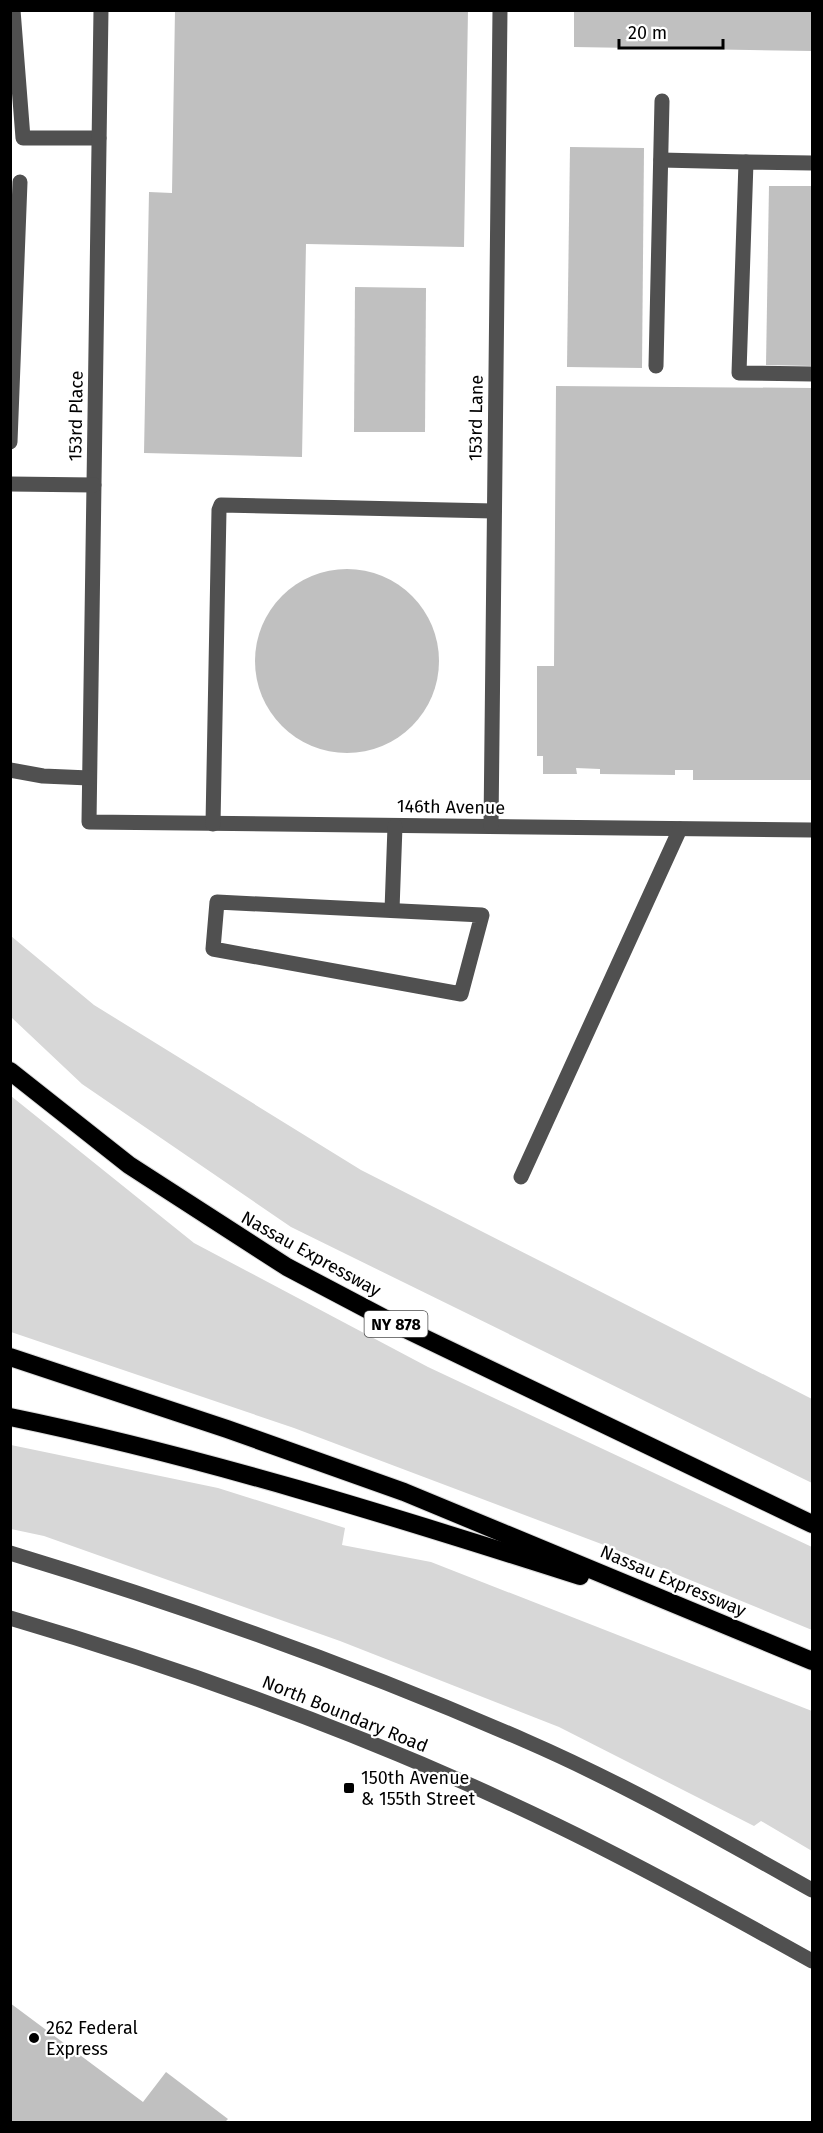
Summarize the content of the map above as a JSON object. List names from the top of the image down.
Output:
{
  "streets": {
    "highway": ["Nassau Expressway", "NY 878"],
    "street": [
      "153rd Place",
      "153rd Lane",
      "146th Avenue",
      "North Boundary Road"
    ]
  },
  "crossings": [
    ["153rd Place", "146th Avenue"],
    ["153rd Lane", "146th Avenue"]
  ],
  "places": {
    "transit": ["150th Avenue & 155th Street"],
    "other": ["262 Federal Express"]
  },
  "scale_bar": "20 m"
}
